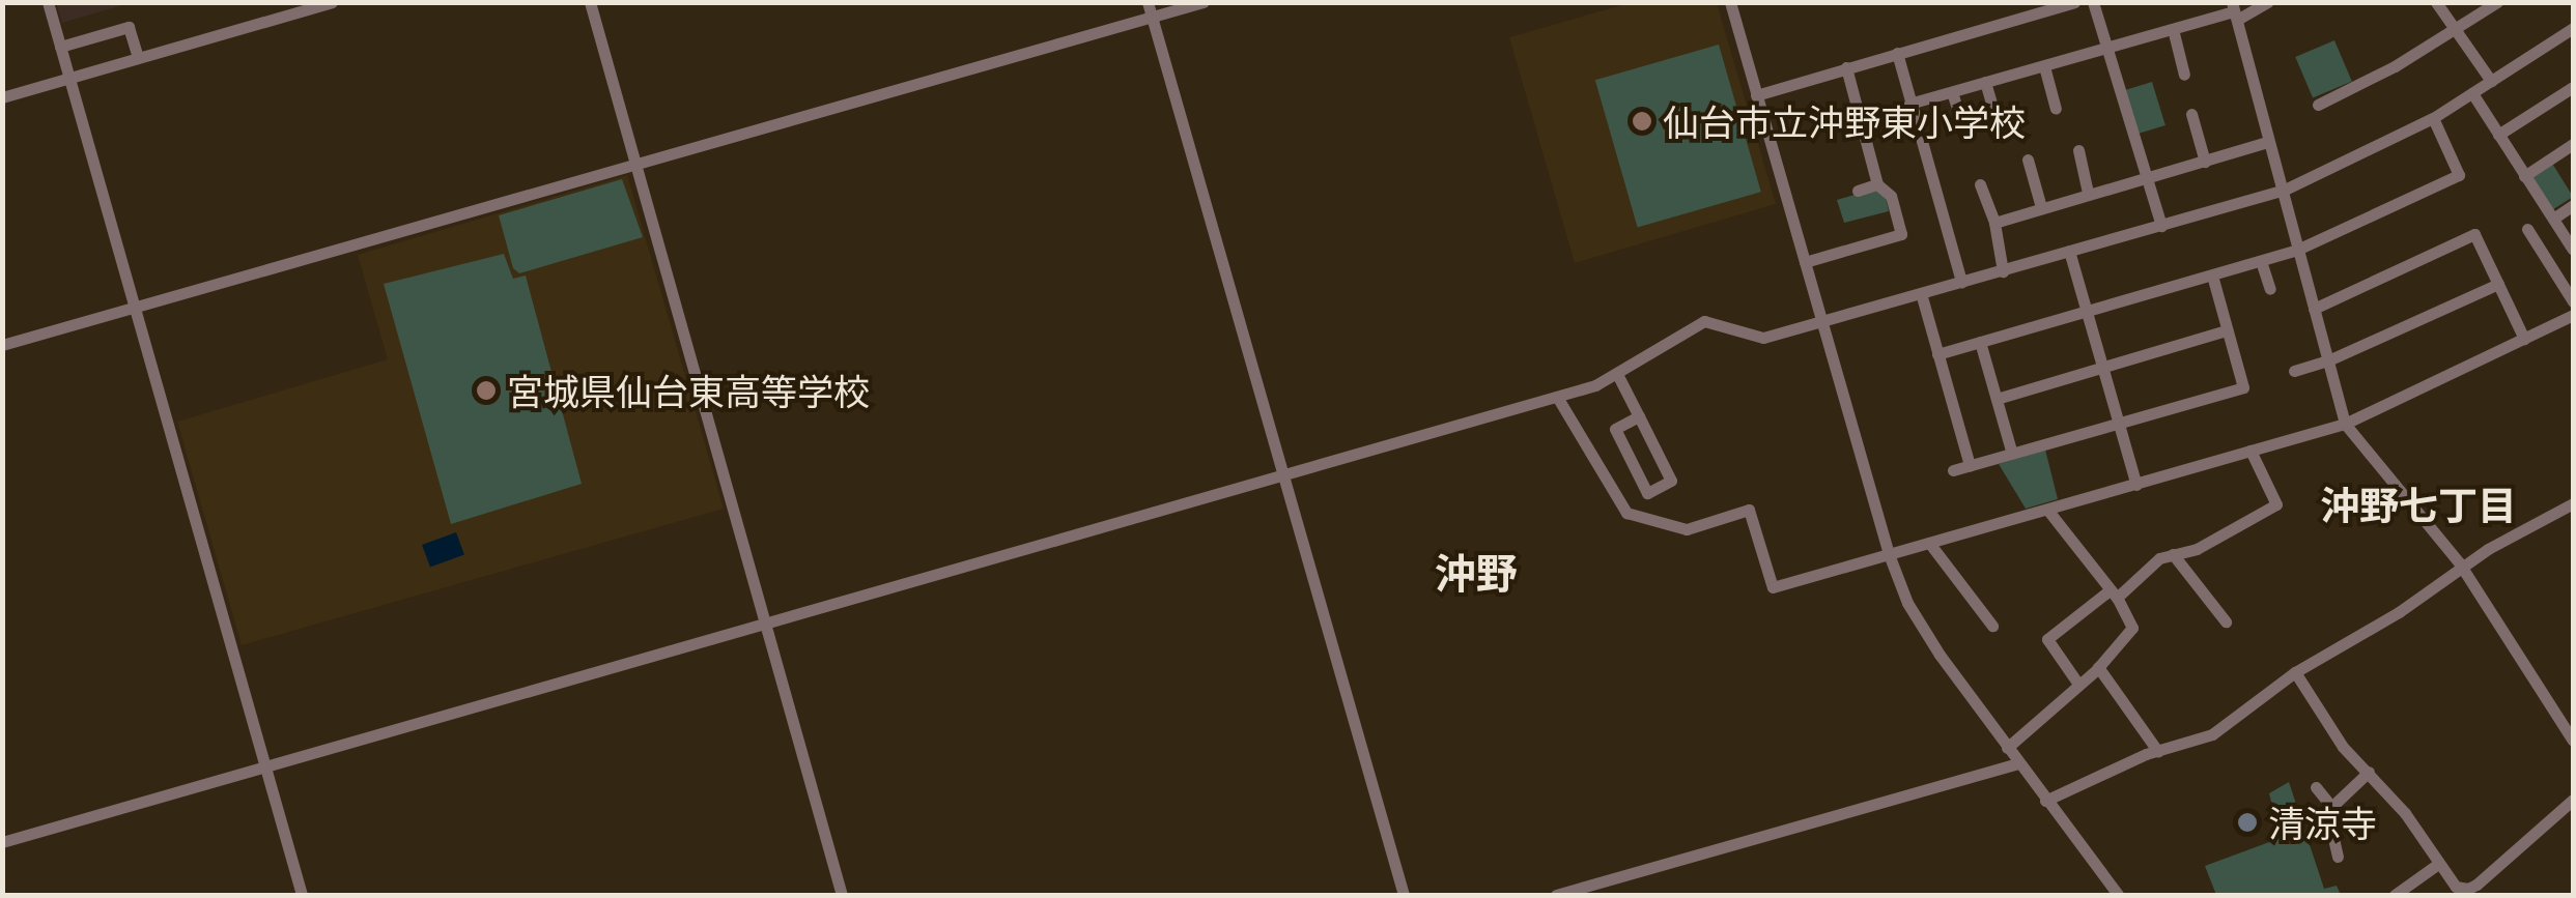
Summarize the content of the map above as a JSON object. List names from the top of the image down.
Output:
{
  "districts": ["沖野七丁目", "沖野"],
  "places": ["仙台市立沖野東小学校", "宮城県仙台東高等学校", "清涼寺"]
}
